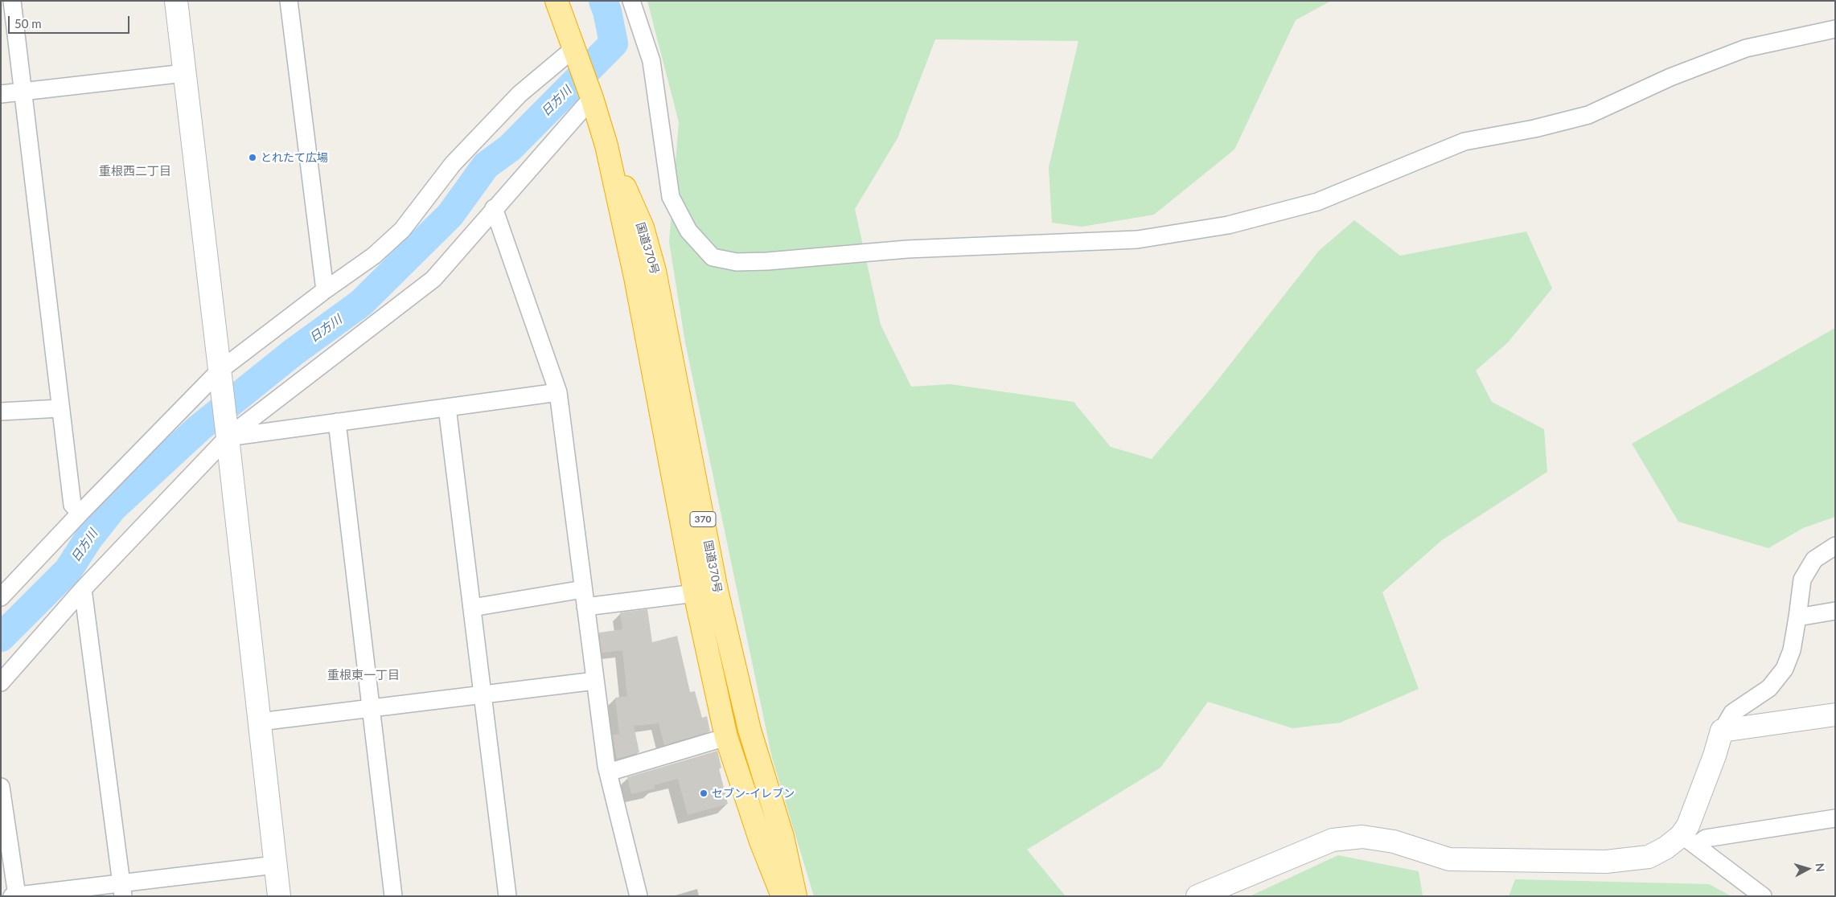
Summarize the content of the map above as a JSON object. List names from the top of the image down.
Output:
{
  "streets": {
    "highway": ["国道370号", "370"]
  },
  "districts": ["重根西二丁目", "重根東一丁目"],
  "water": ["日方川"],
  "places": ["とれたて広場", "セブン-イレブン"],
  "scale_bar": "50 m",
  "north": "right"
}
